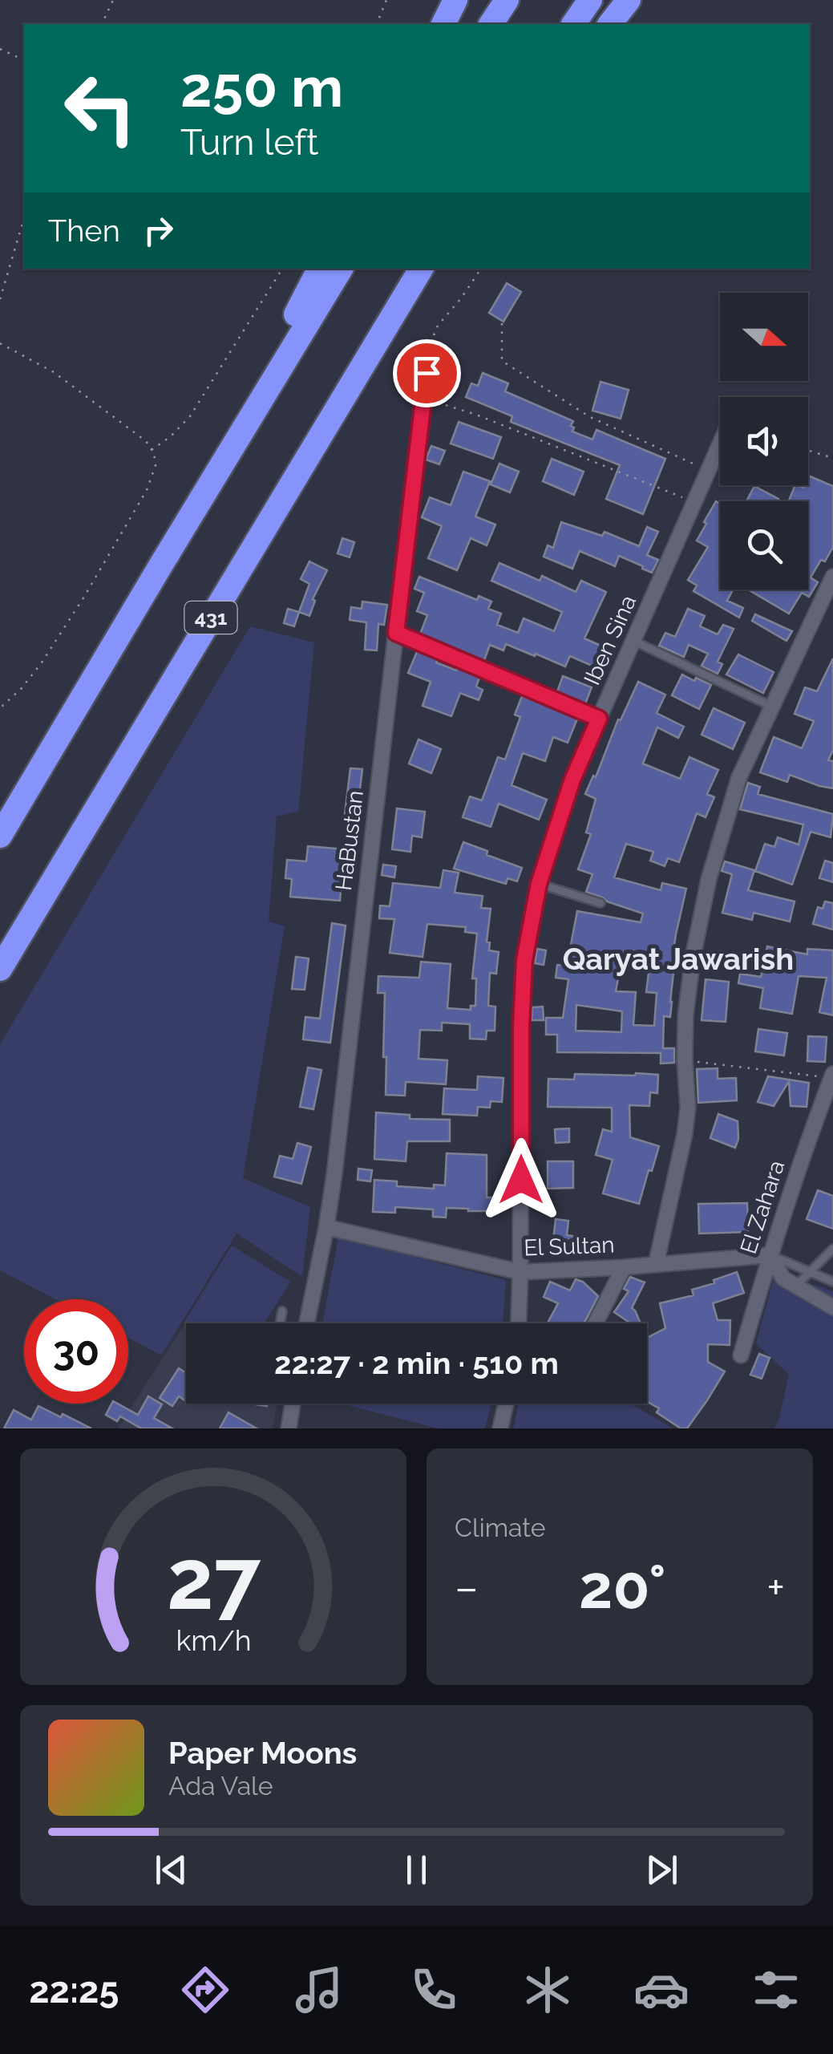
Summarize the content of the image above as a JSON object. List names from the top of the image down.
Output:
{
  "streets": {
    "highway": ["431"],
    "street": [
      "Iben Sina",
      "HaBustan",
      "El Zahara",
      "El Sultan"
    ]
  },
  "crossings": [
    ["Iben Sina", "El Sultan"],
    ["HaBustan", "El Sultan"],
    ["El Zahara", "El Sultan"]
  ],
  "districts": ["Qaryat Jawarish"],
  "north": "right",
  "page": {
    "turn": ["250 m", "Turn left"],
    "then": "Then",
    "limit": "30",
    "trip": "22:27 · 2 min · 510 m",
    "tile": "Climate",
    "heat": ["−", "20°", "+"],
    "song": ["Paper Moons", "Ada Vale"],
    "tabs": "22:25",
    "gauge": ["27", "km/h"]
  }
}
